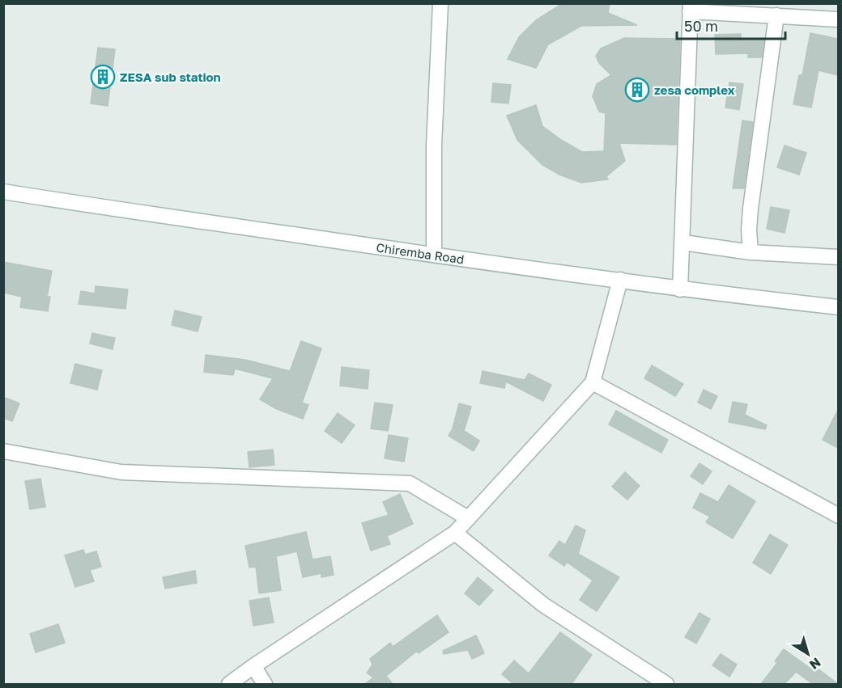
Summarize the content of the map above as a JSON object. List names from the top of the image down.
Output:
{
  "streets": {
    "street": ["Chiremba Road"]
  },
  "places": {
    "building": ["ZESA sub station", "zesa complex"]
  },
  "scale_bar": "50 m",
  "north": "bottom right"
}
